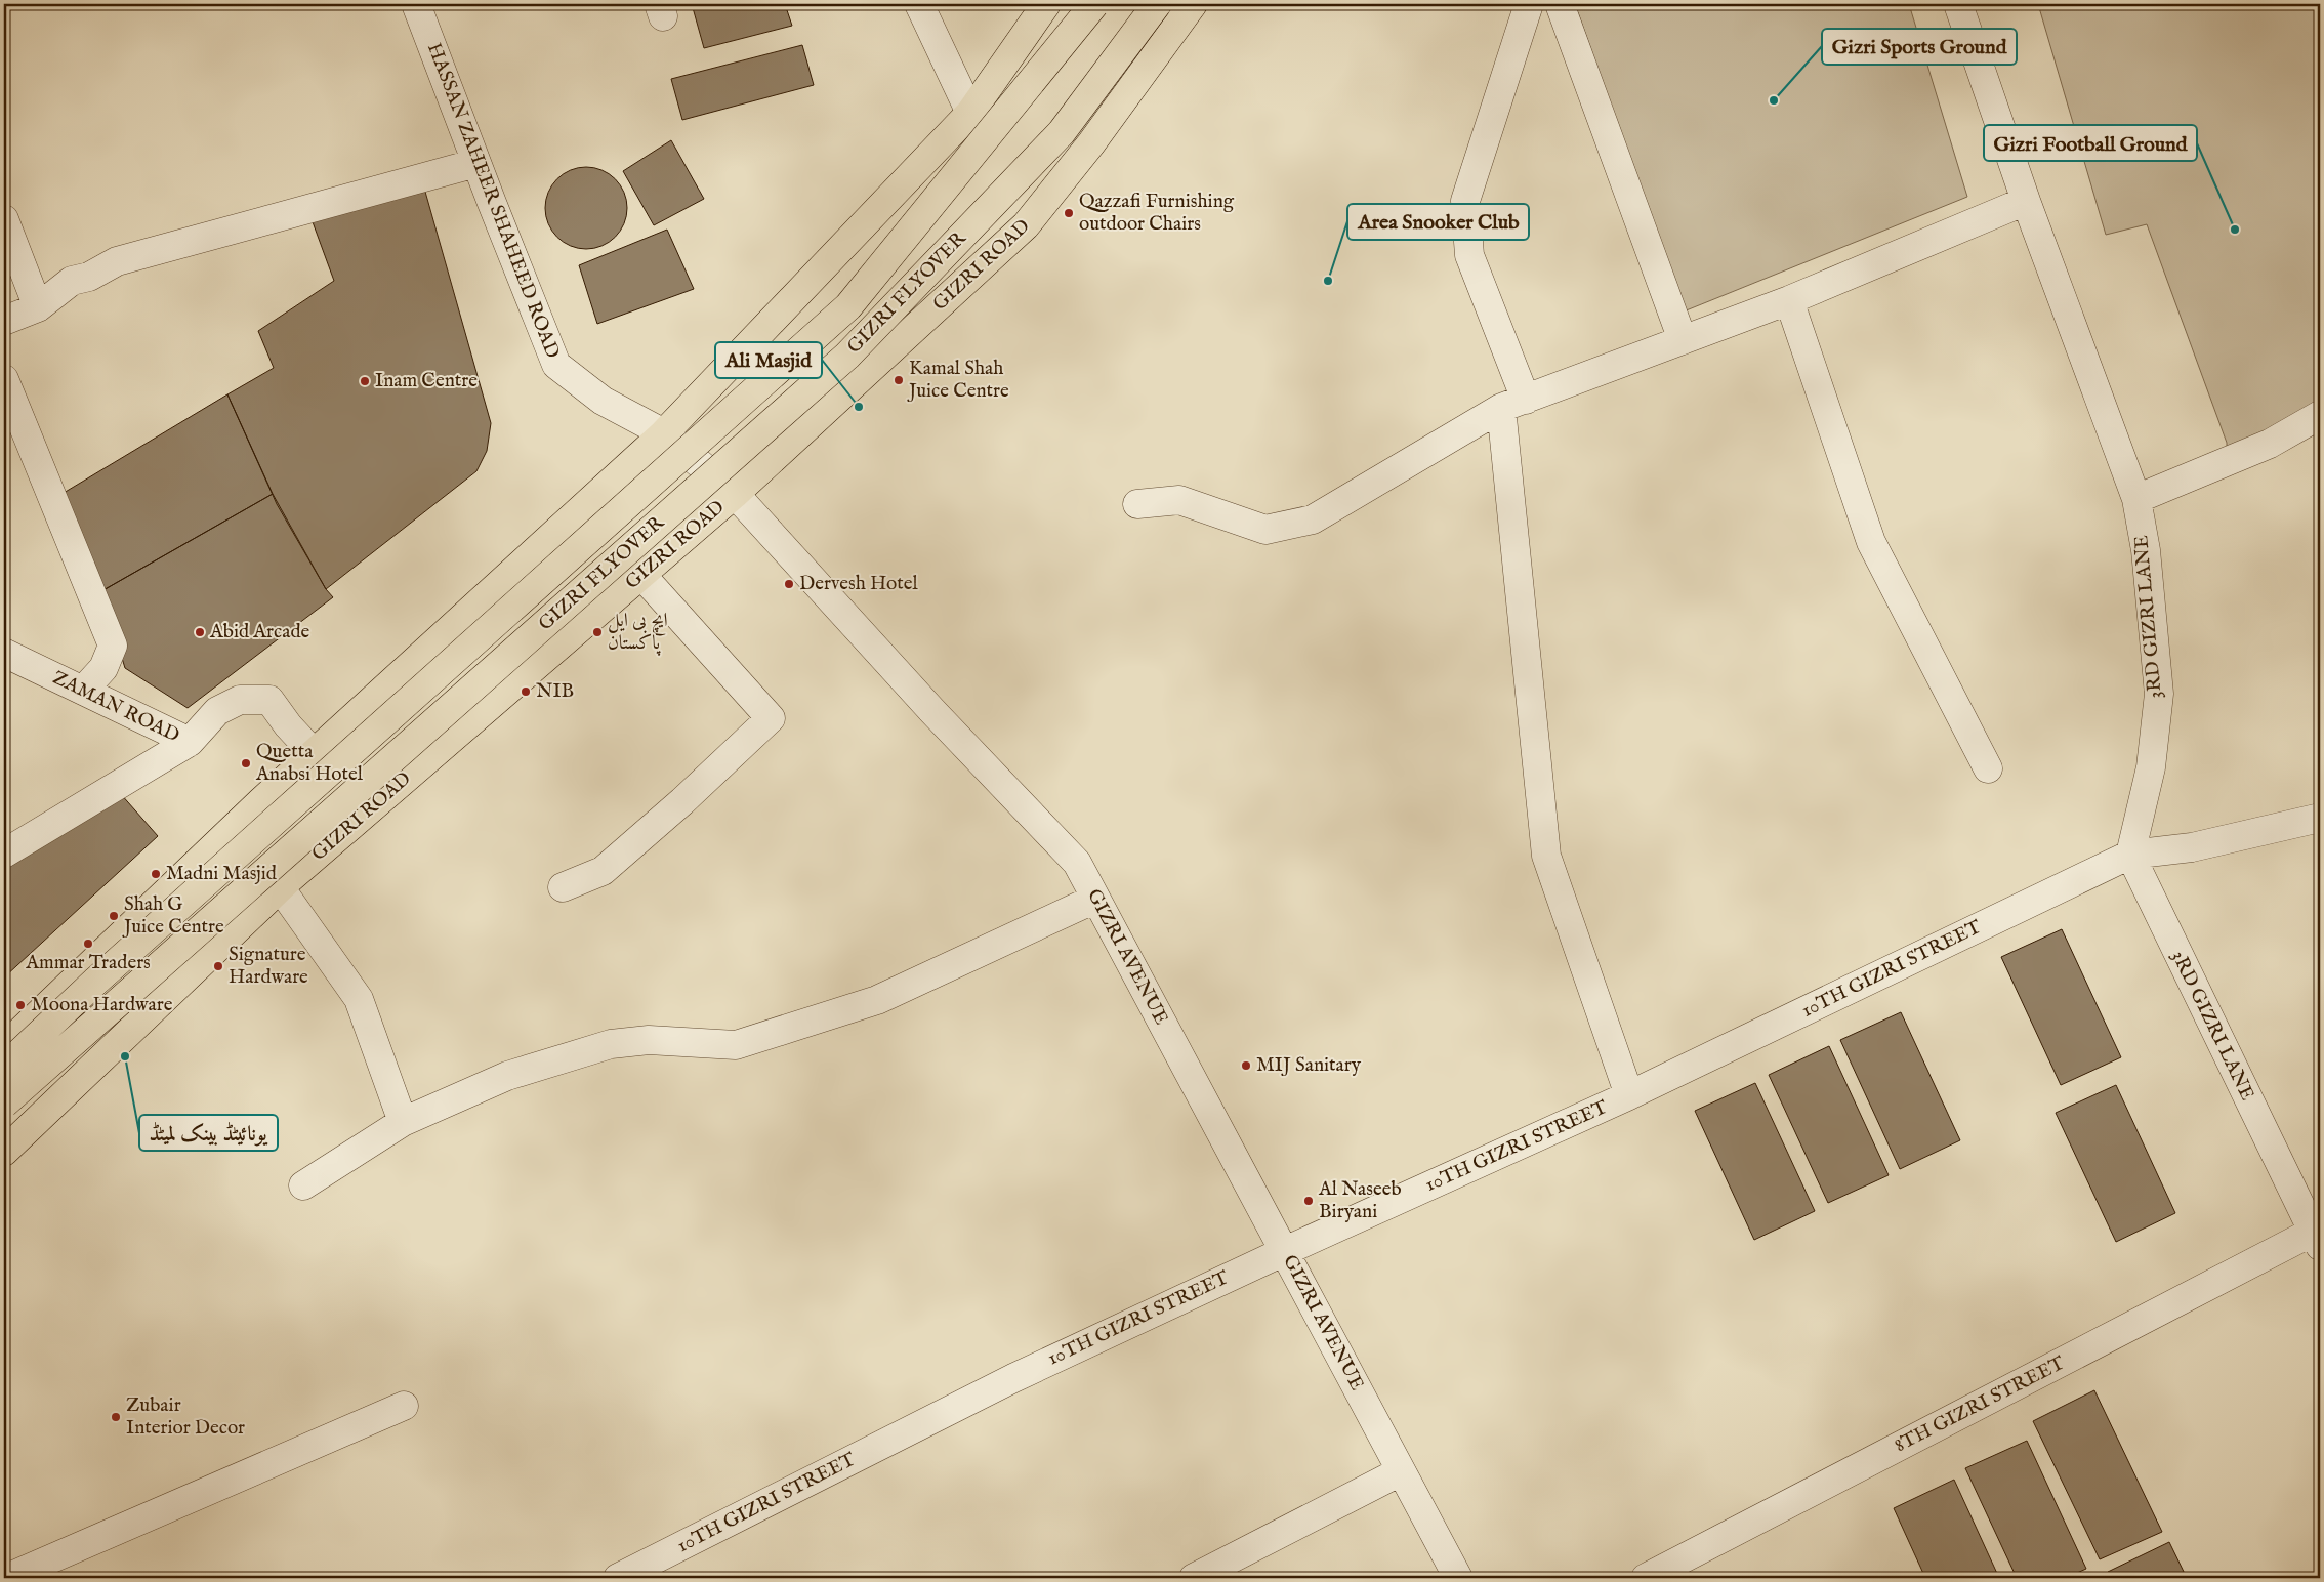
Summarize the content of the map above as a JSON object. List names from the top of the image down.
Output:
{
  "streets": {
    "main road": ["GIZRI ROAD", "GIZRI FLYOVER"],
    "street": [
      "HASSAN ZAHEER SHAHEED ROAD",
      "3RD GIZRI LANE",
      "ZAMAN ROAD",
      "GIZRI AVENUE",
      "10TH GIZRI STREET",
      "8TH GIZRI STREET"
    ]
  },
  "crossings": [
    ["HASSAN ZAHEER SHAHEED ROAD", "GIZRI AVENUE"],
    ["GIZRI ROAD", "GIZRI AVENUE"],
    ["3RD GIZRI LANE", "10TH GIZRI STREET"],
    ["3RD GIZRI LANE", "8TH GIZRI STREET"],
    ["GIZRI AVENUE", "10TH GIZRI STREET"]
  ],
  "places": [
    "Gizri Sports Ground",
    "Qazzafi Furnishing outdoor Chairs",
    "Gizri Football Ground",
    "Area Snooker Club",
    "Kamal Shah Juice Centre",
    "Inam Centre",
    "Ali Masjid",
    "Dervesh Hotel",
    "Abid Arcade",
    "ایچ بی ایل پاکستان",
    "NIB",
    "Quetta Anabsi Hotel",
    "Madni Masjid",
    "Shah G Juice Centre",
    "Ammar Traders",
    "Signature Hardware",
    "Moona Hardware",
    "یونائیٹڈ بینک لمیٹڈ",
    "MIJ Sanitary",
    "Al Naseeb Biryani",
    "Zubair Interior Decor"
  ]
}
